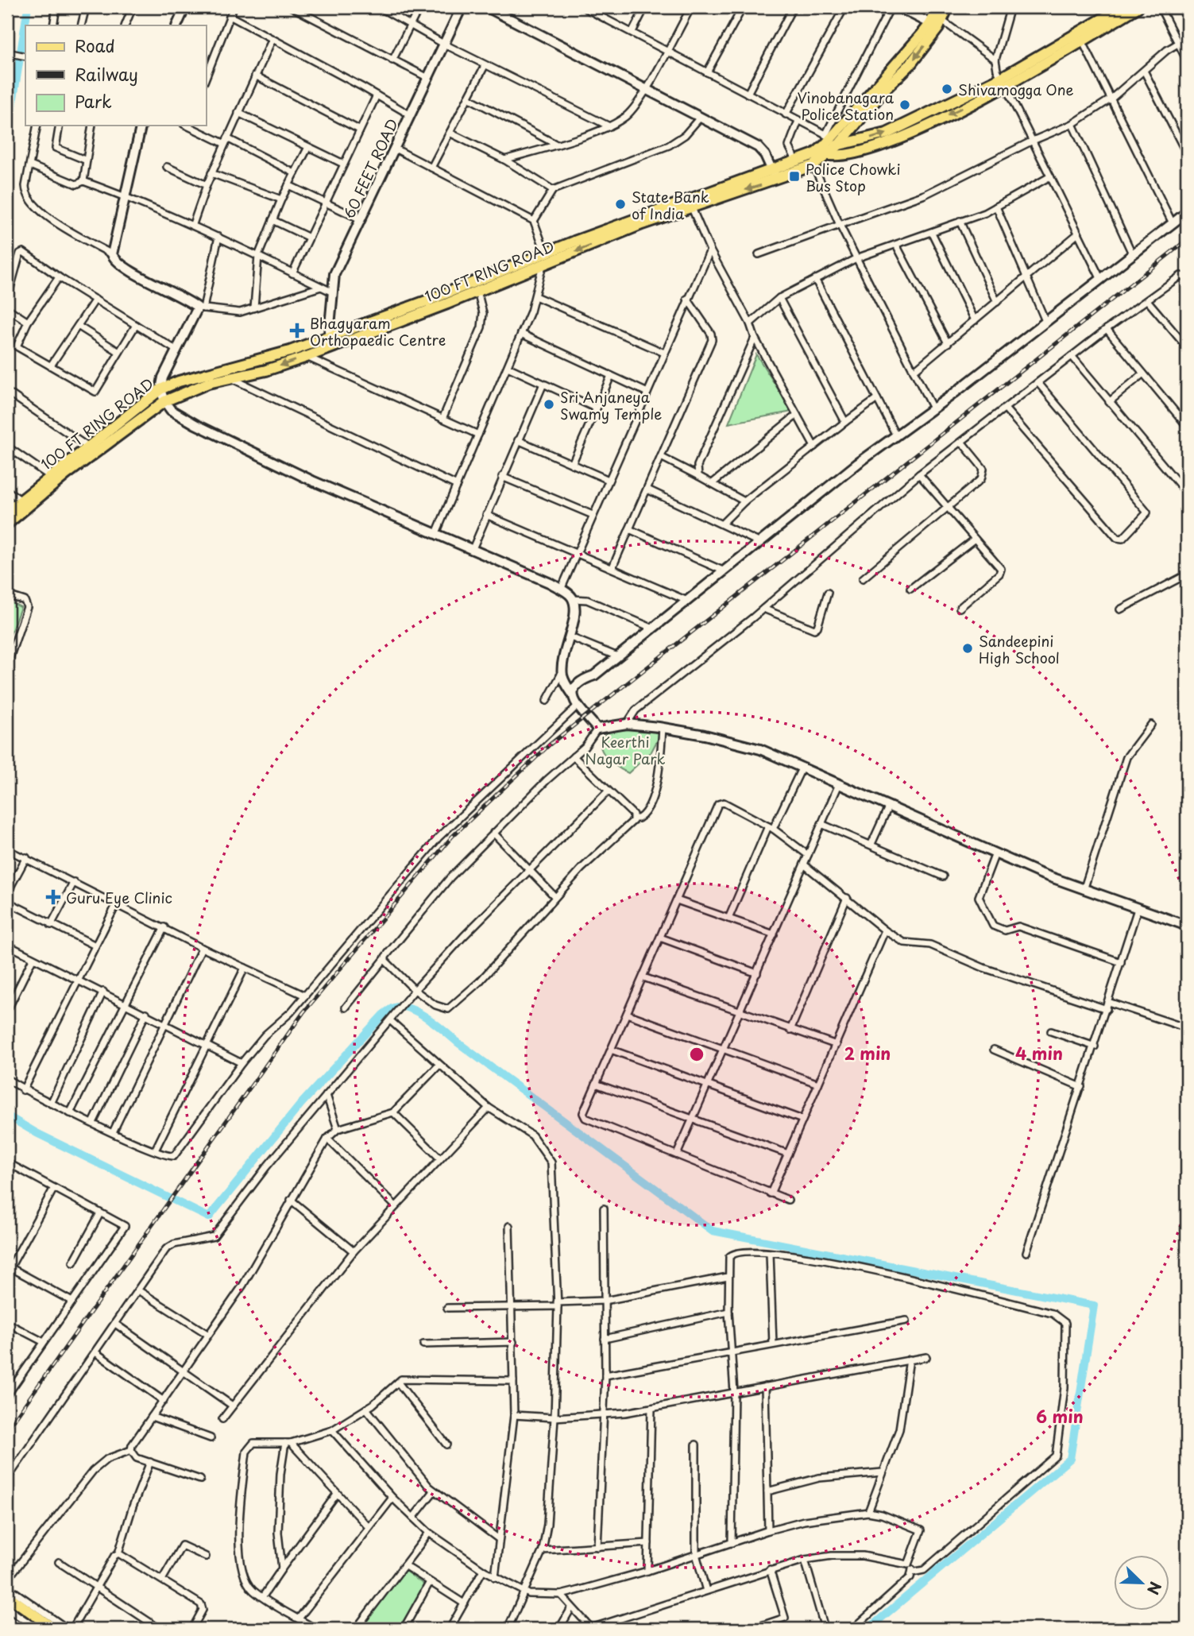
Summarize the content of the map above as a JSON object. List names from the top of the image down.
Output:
{
  "streets": {
    "main road": ["100 FT RING ROAD"],
    "street": ["60 FEET ROAD"]
  },
  "crossings": [
    ["60 FEET ROAD", "100 FT RING ROAD"]
  ],
  "parks": ["Keerthi Nagar Park"],
  "places": {
    "other": [
      "Shivamogga One",
      "Vinobanagara Police Station",
      "State Bank of India",
      "Sri Anjaneya Swamy Temple",
      "Sandeepini High School"
    ],
    "transit": ["Police Chowki Bus Stop"],
    "health": ["Bhagyaram Orthopaedic Centre", "Guru Eye Clinic"]
  },
  "legend": ["Road", "Railway", "Park"],
  "north": "bottom right",
  "rings": ["2 min", "4 min", "6 min"]
}
